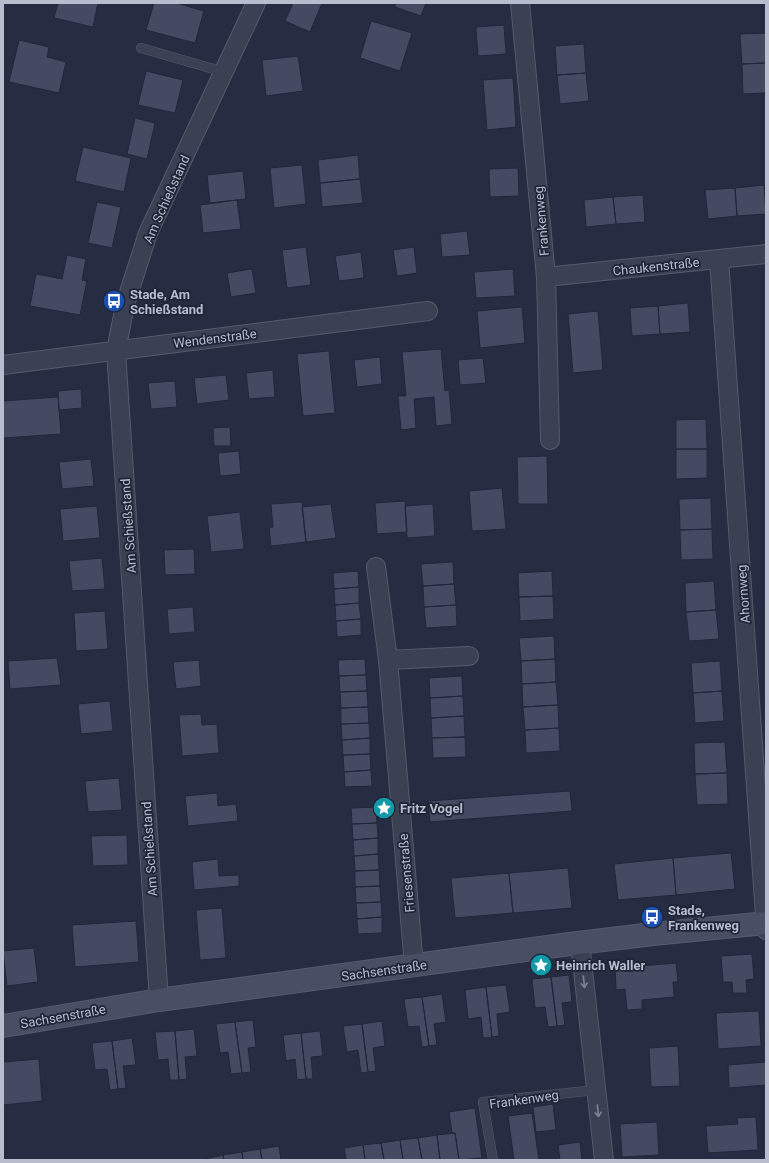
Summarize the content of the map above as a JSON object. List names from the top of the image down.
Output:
{
  "streets": {
    "street": [
      "Am Schießstand",
      "Frankenweg",
      "Chaukenstraße",
      "Wendenstraße",
      "Ahornweg",
      "Friesenstraße",
      "Sachsenstraße"
    ]
  },
  "crossings": [
    ["Am Schießstand", "Wendenstraße"],
    ["Am Schießstand", "Sachsenstraße"],
    ["Frankenweg", "Chaukenstraße"],
    ["Chaukenstraße", "Ahornweg"],
    ["Ahornweg", "Sachsenstraße"],
    ["Friesenstraße", "Sachsenstraße"]
  ],
  "places": {
    "bus stop": ["Stade, Am Schießstand", "Stade, Frankenweg"],
    "place": ["Fritz Vogel", "Heinrich Waller"]
  }
}
